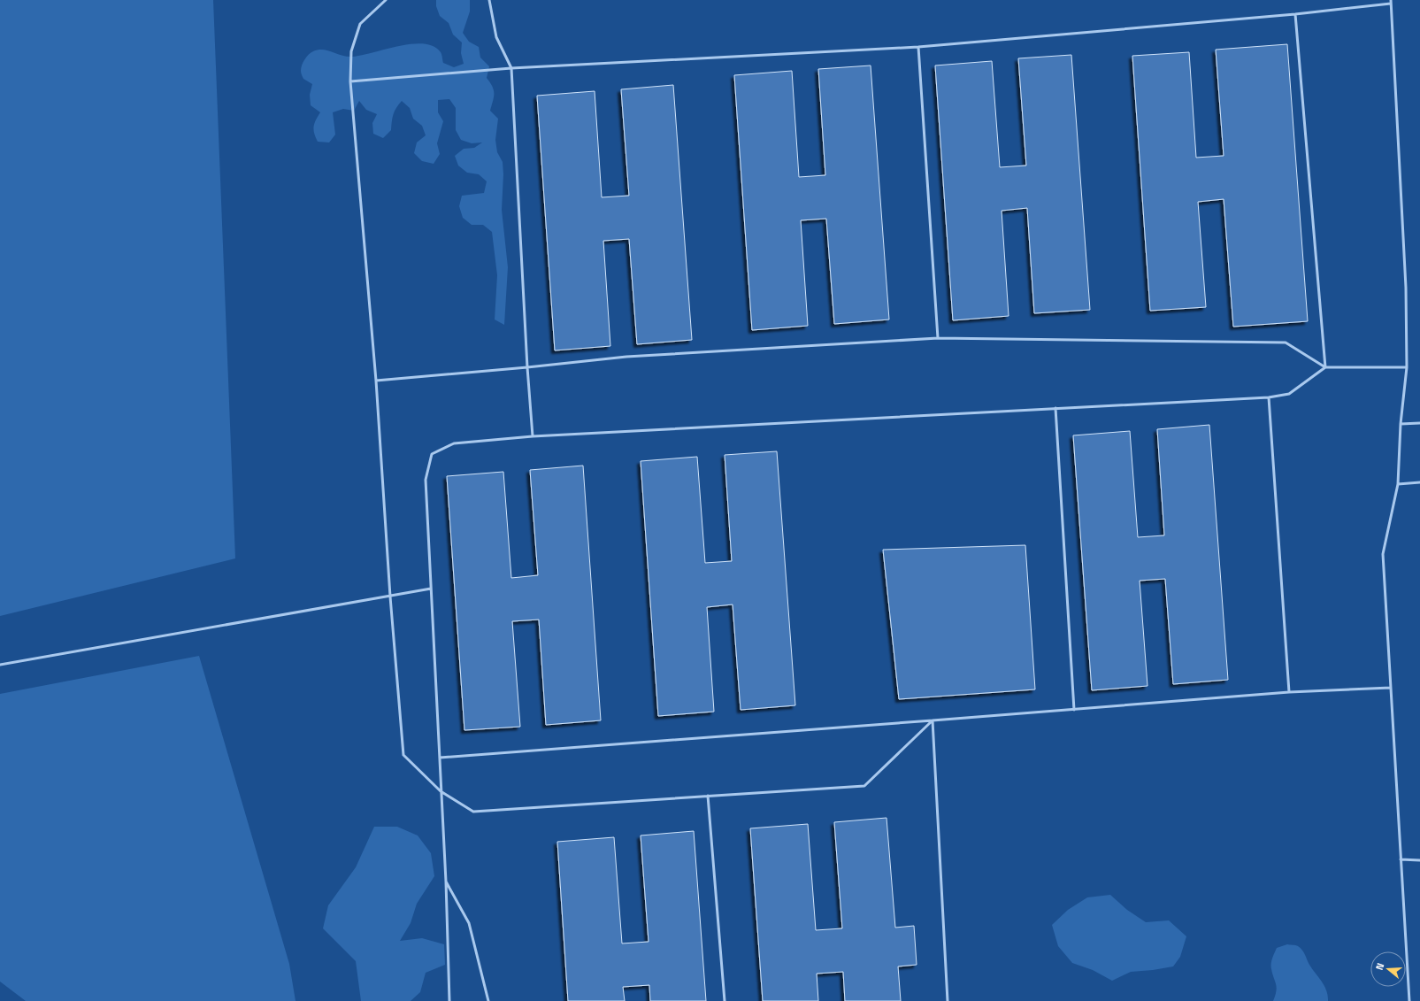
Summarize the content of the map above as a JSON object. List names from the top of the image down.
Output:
{
  "north": "left"
}
